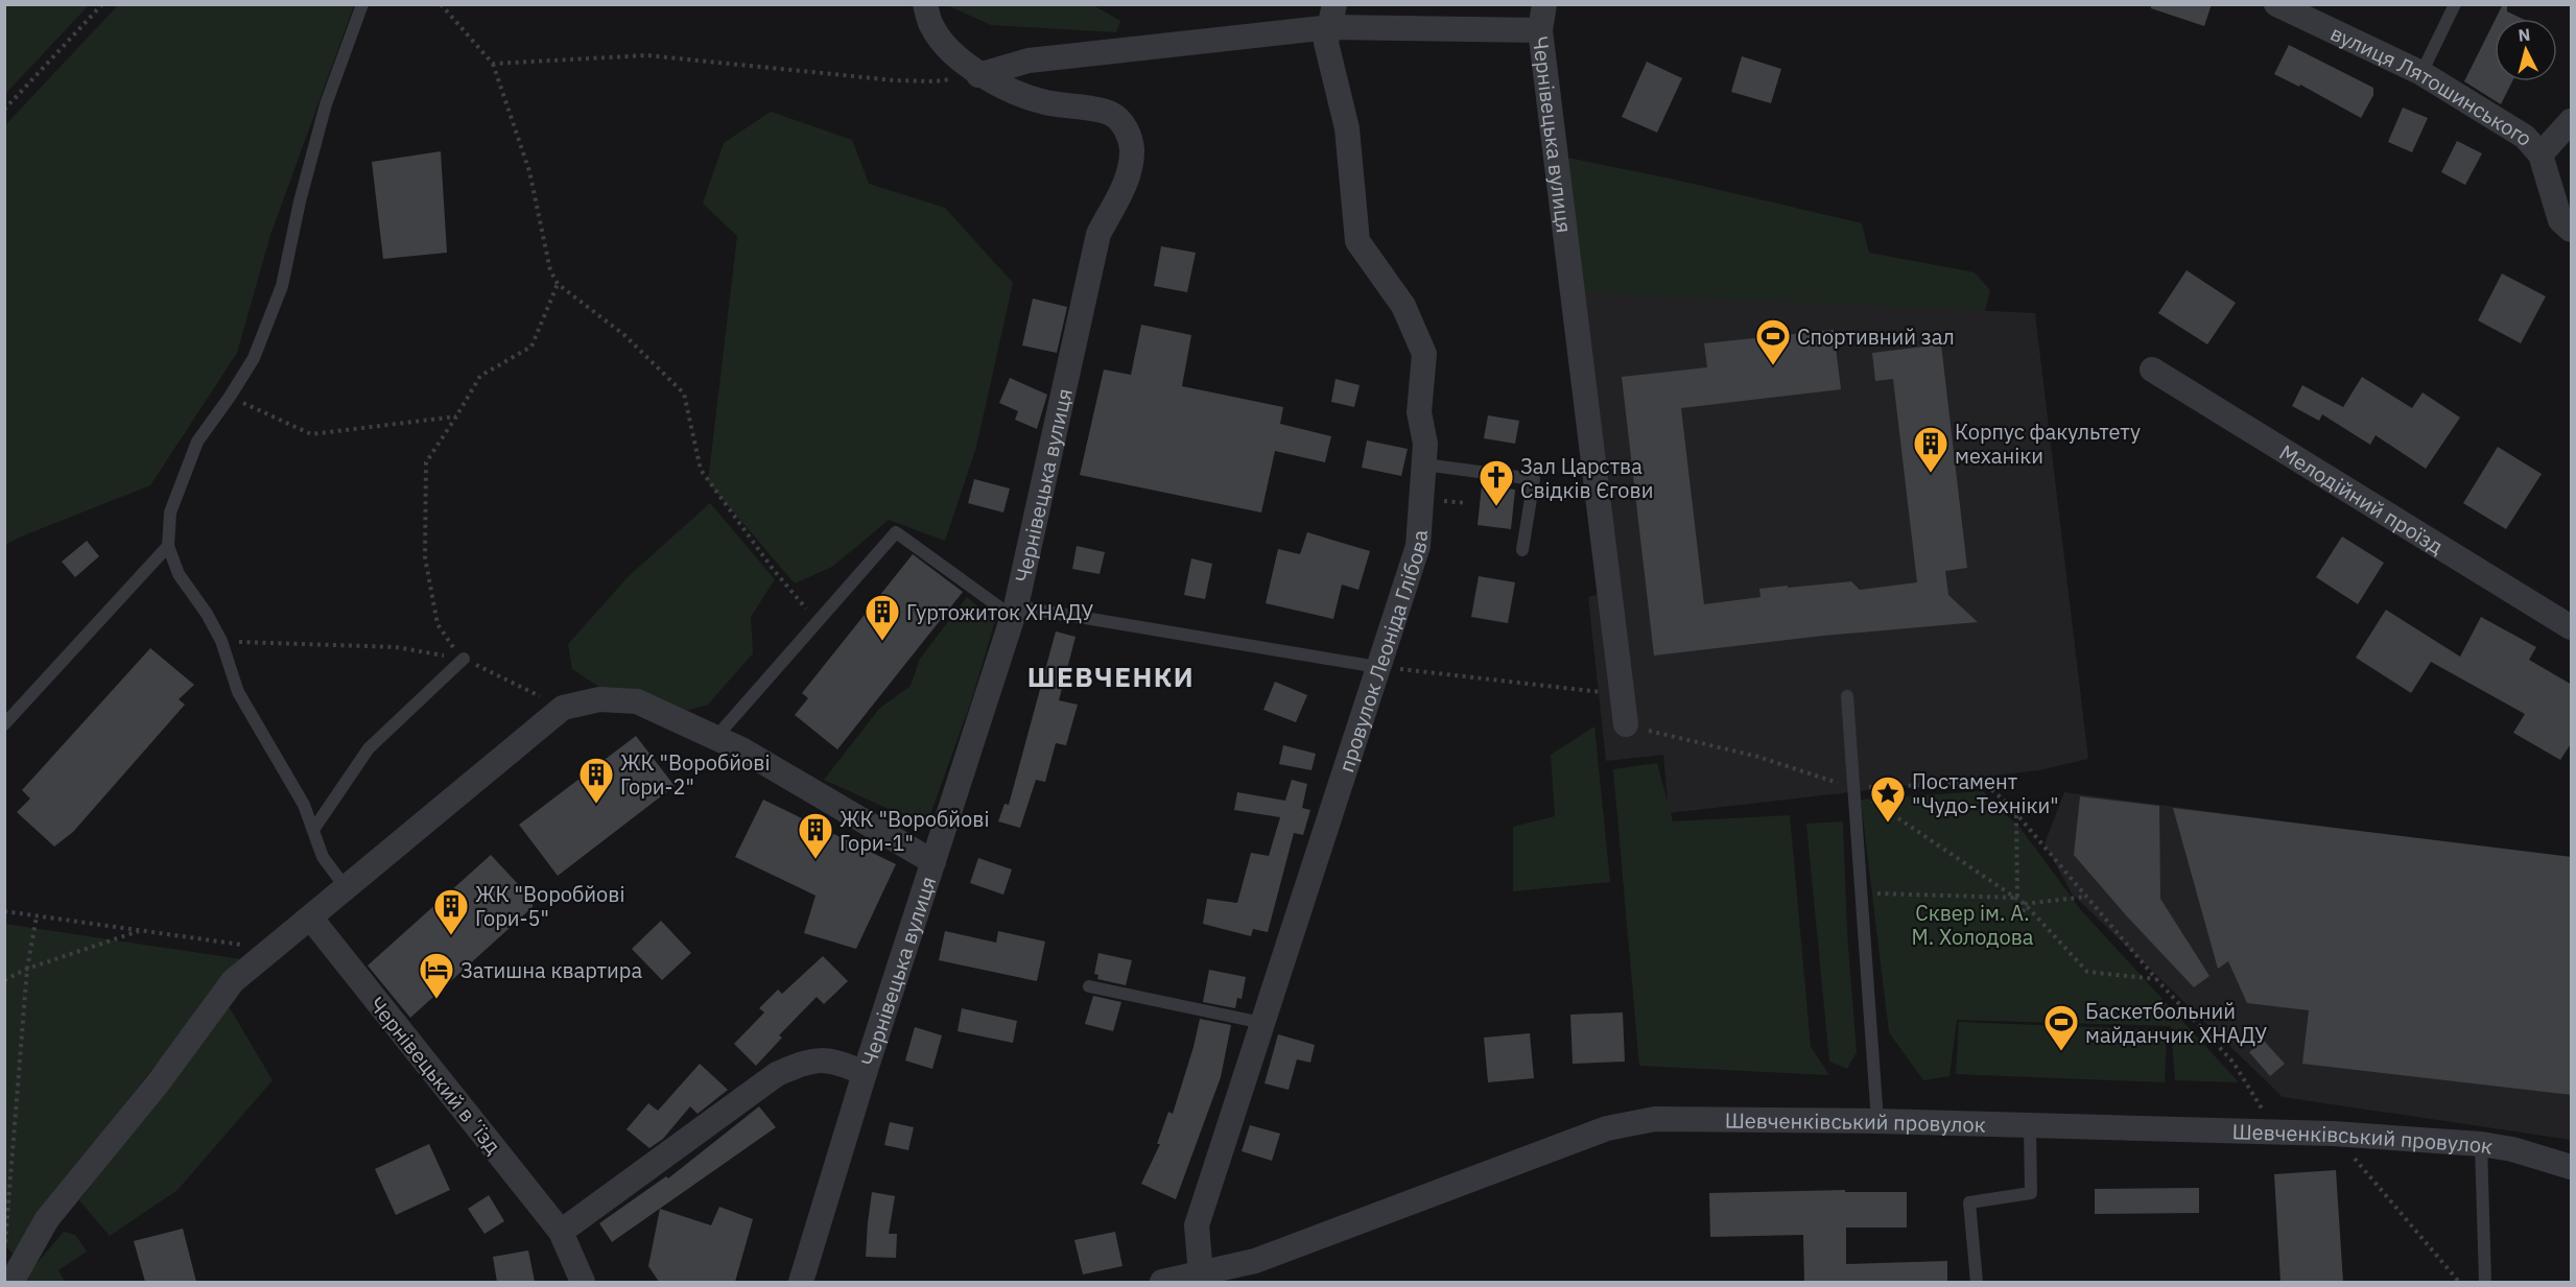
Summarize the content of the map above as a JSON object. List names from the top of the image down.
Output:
{
  "streets": {
    "street": [
      "вулиця Лятошинського",
      "Чернівецька вулиця",
      "Мелодійний проїзд",
      "провулок Леоніда Глібова",
      "Чернівецький вʼїзд",
      "Шевченківський провулок"
    ]
  },
  "crossings": [
    ["Чернівецька вулиця", "провулок Леоніда Глібова"],
    ["провулок Леоніда Глібова", "Шевченківський провулок"]
  ],
  "districts": ["ШЕВЧЕНКИ"],
  "parks": ["Сквер ім. А. М. Холодова"],
  "places": {
    "sports": ["Спортивний зал", "Баскетбольний майданчик ХНАДУ"],
    "building": [
      "Корпус факультету механіки",
      "Гуртожиток ХНАДУ",
      "ЖК \"Воробйові Гори-2\"",
      "ЖК \"Воробйові Гори-1\"",
      "ЖК \"Воробйові Гори-5\""
    ],
    "church": ["Зал Царства Свідків Єгови"],
    "place": ["Постамент \"Чудо-Техніки\""],
    "hotel": ["Затишна квартира"]
  },
  "north": "top"
}
